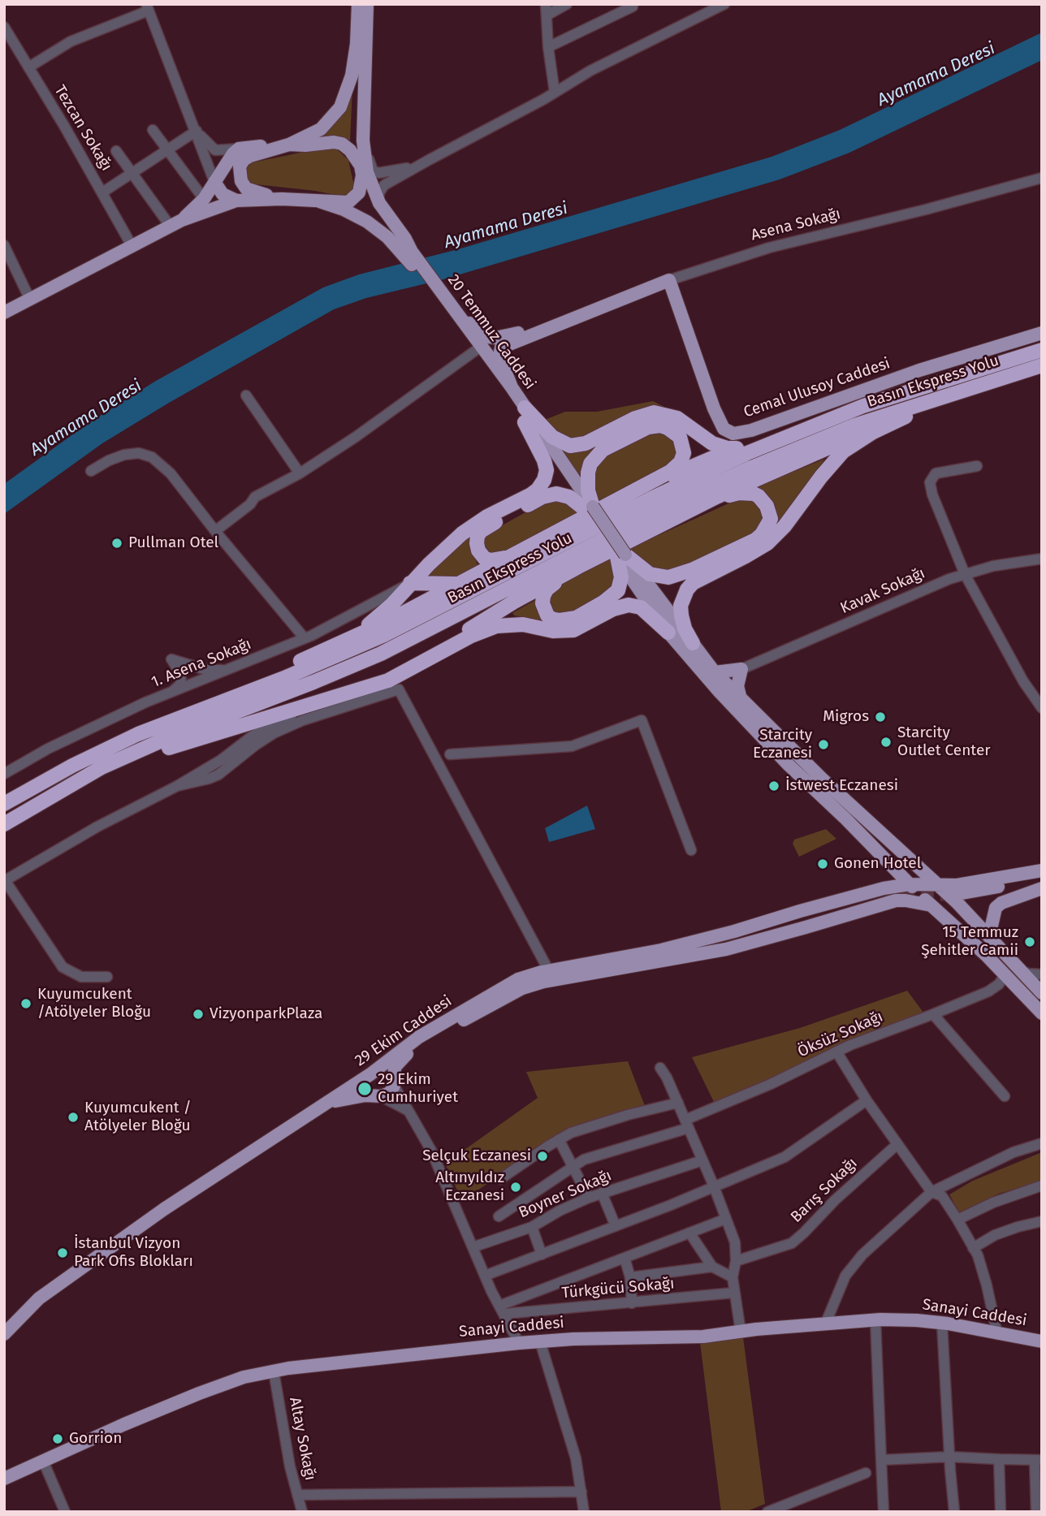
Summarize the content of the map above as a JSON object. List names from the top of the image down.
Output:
{
  "streets": {
    "highway": ["Basın Ekspress Yolu"],
    "main road": [
      "Asena Sokağı",
      "20 Temmuz Caddesi",
      "Cemal Ulusoy Caddesi",
      "29 Ekim Caddesi",
      "Sanayi Caddesi"
    ],
    "street": [
      "Tezcan Sokağı",
      "Kavak Sokağı",
      "1. Asena Sokağı",
      "Öksüz Sokağı",
      "Barış Sokağı",
      "Boyner Sokağı",
      "Türkgücü Sokağı",
      "Altay Sokağı"
    ]
  },
  "crossings": [
    ["Asena Sokağı", "Cemal Ulusoy Caddesi"],
    ["Sanayi Caddesi", "Altay Sokağı"]
  ],
  "water": ["Ayamama Deresi"],
  "places": [
    "Pullman Otel",
    "Migros",
    "Starcity Outlet Center",
    "Starcity Eczanesi",
    "İstwest Eczanesi",
    "Gonen Hotel",
    "15 Temmuz Şehitler Camii",
    "Kuyumcukent /Atölyeler Bloğu",
    "VizyonparkPlaza",
    "29 Ekim Cumhuriyet",
    "Kuyumcukent / Atölyeler Bloğu",
    "Selçuk Eczanesi",
    "Altınyıldız Eczanesi",
    "İstanbul Vizyon Park Ofis Blokları",
    "Gorrion"
  ]
}
